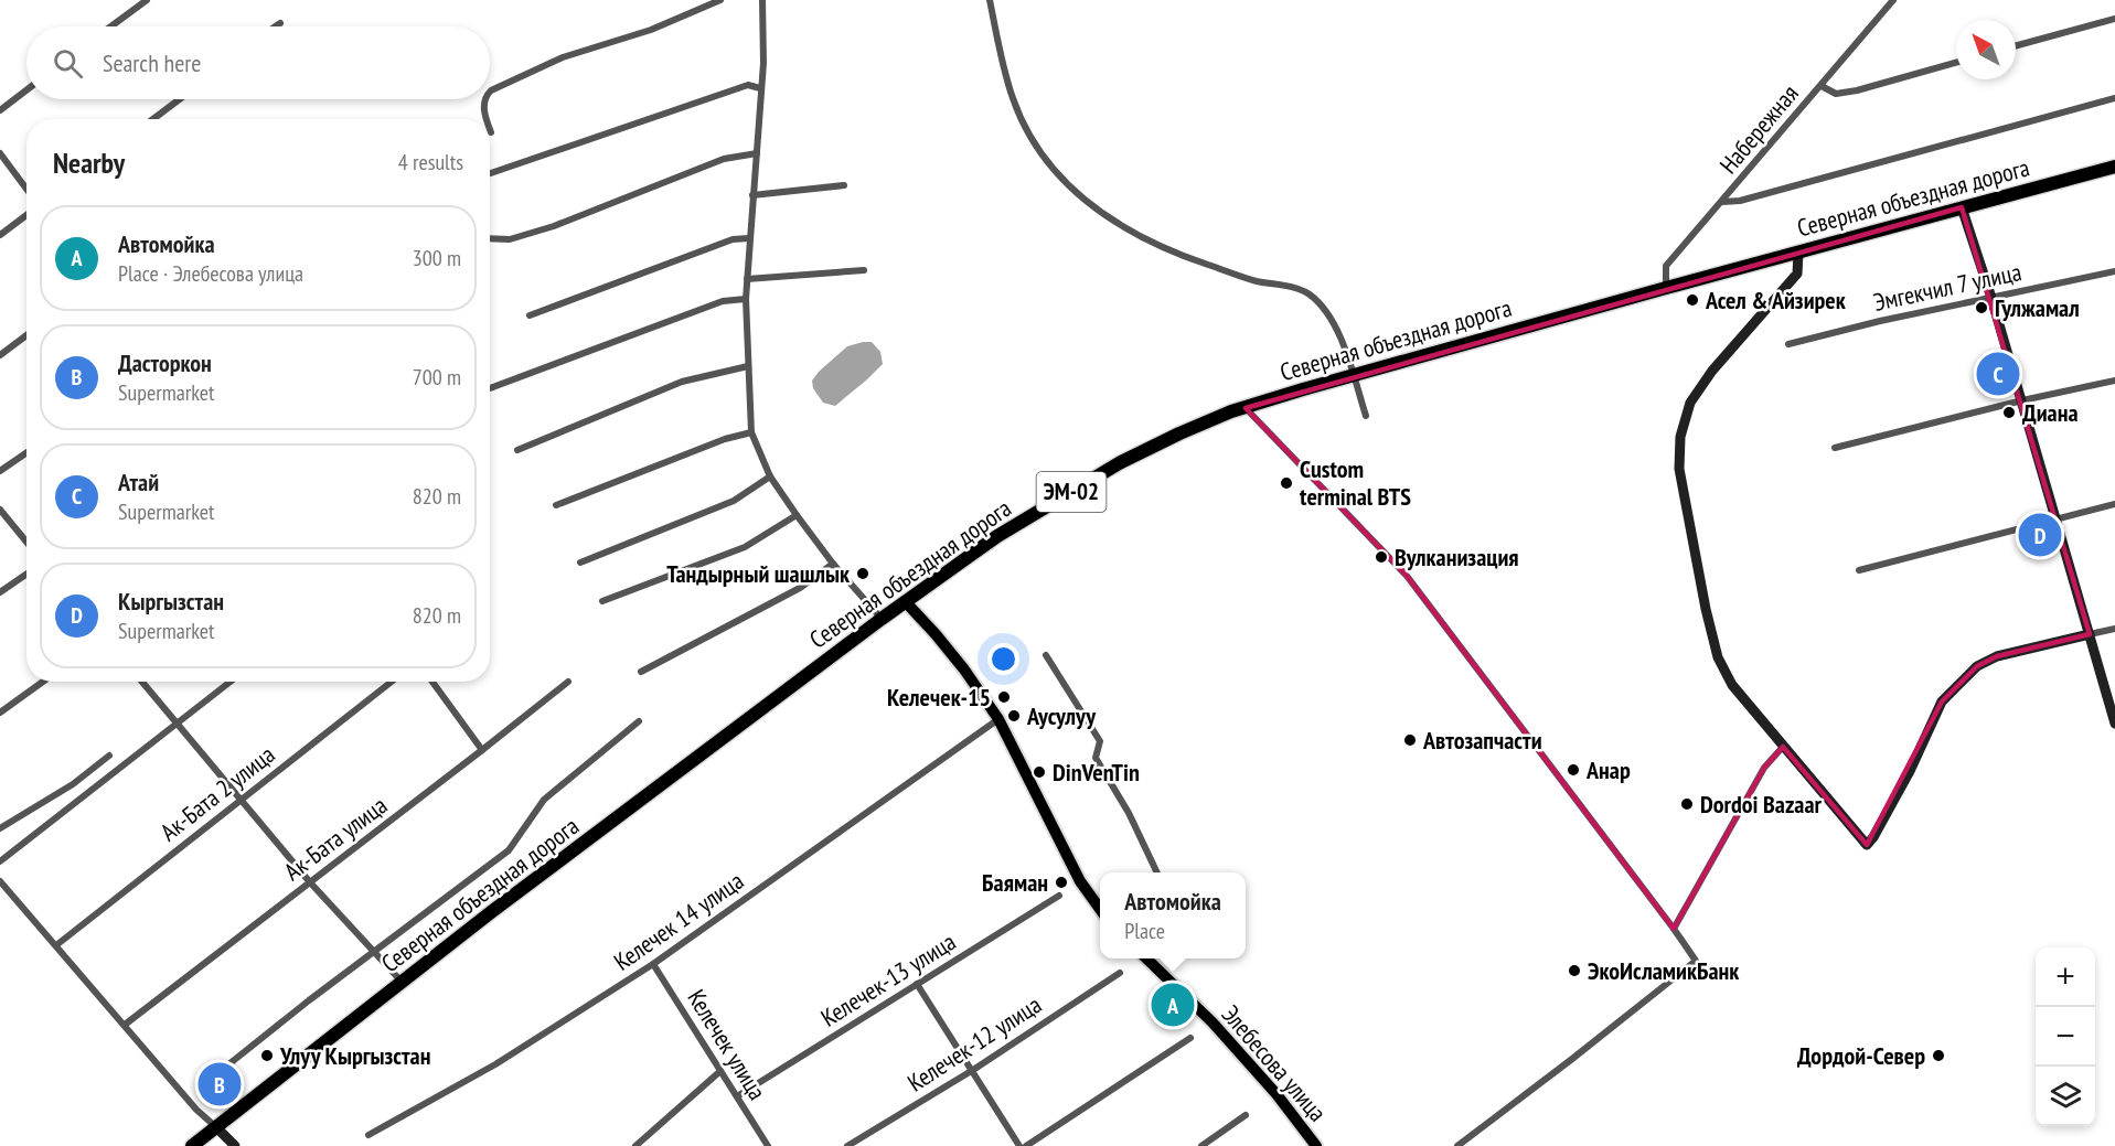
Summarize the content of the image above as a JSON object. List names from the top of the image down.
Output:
{
  "streets": {
    "highway": ["Северная объездная дорога", "ЭМ-02"],
    "main road": ["Элебесова улица"],
    "street": [
      "Набережная",
      "Эмгекчил 7 улица",
      "Ак-Бата 2 улица",
      "Ак-Бата улица",
      "Келечек 14 улица",
      "Келечек-13 улица",
      "Келечек-12 улица",
      "Келечек улица"
    ]
  },
  "crossings": [
    ["Набережная", "Северная объездная дорога"],
    ["Келечек 14 улица", "Келечек улица"],
    ["Келечек-13 улица", "Келечек улица"]
  ],
  "places": [
    "Асел & Айзирек",
    "Гулжамал",
    "Диана",
    "Custom terminal BTS",
    "Вулканизация",
    "Тандырный шашлык",
    "Келечек-15",
    "Аусулуу",
    "Автозапчасти",
    "Анар",
    "DinVenTin",
    "Dordoi Bazaar",
    "Баяман",
    "ЭкоИсламикБанк",
    "Улуу Кыргызстан",
    "Дордой-Север"
  ],
  "north": "top left",
  "page": {
    "search": "Search here",
    "heading": ["Nearby", "4 results"],
    "list": [
      {
        "mark": "A",
        "name": "Автомойка",
        "note": "Place · Элебесова улица",
        "value": "300 m"
      },
      {
        "mark": "B",
        "name": "Дасторкон",
        "note": "Supermarket",
        "value": "700 m"
      },
      {
        "mark": "C",
        "name": "Атай",
        "note": "Supermarket",
        "value": "820 m"
      },
      {
        "mark": "D",
        "name": "Кыргызстан",
        "note": "Supermarket",
        "value": "820 m"
      }
    ],
    "pins": [
      "C",
      "D",
      "A",
      "B"
    ],
    "popup": ["Автомойка", "Place"],
    "map_buttons": ["+", "−"]
  }
}
